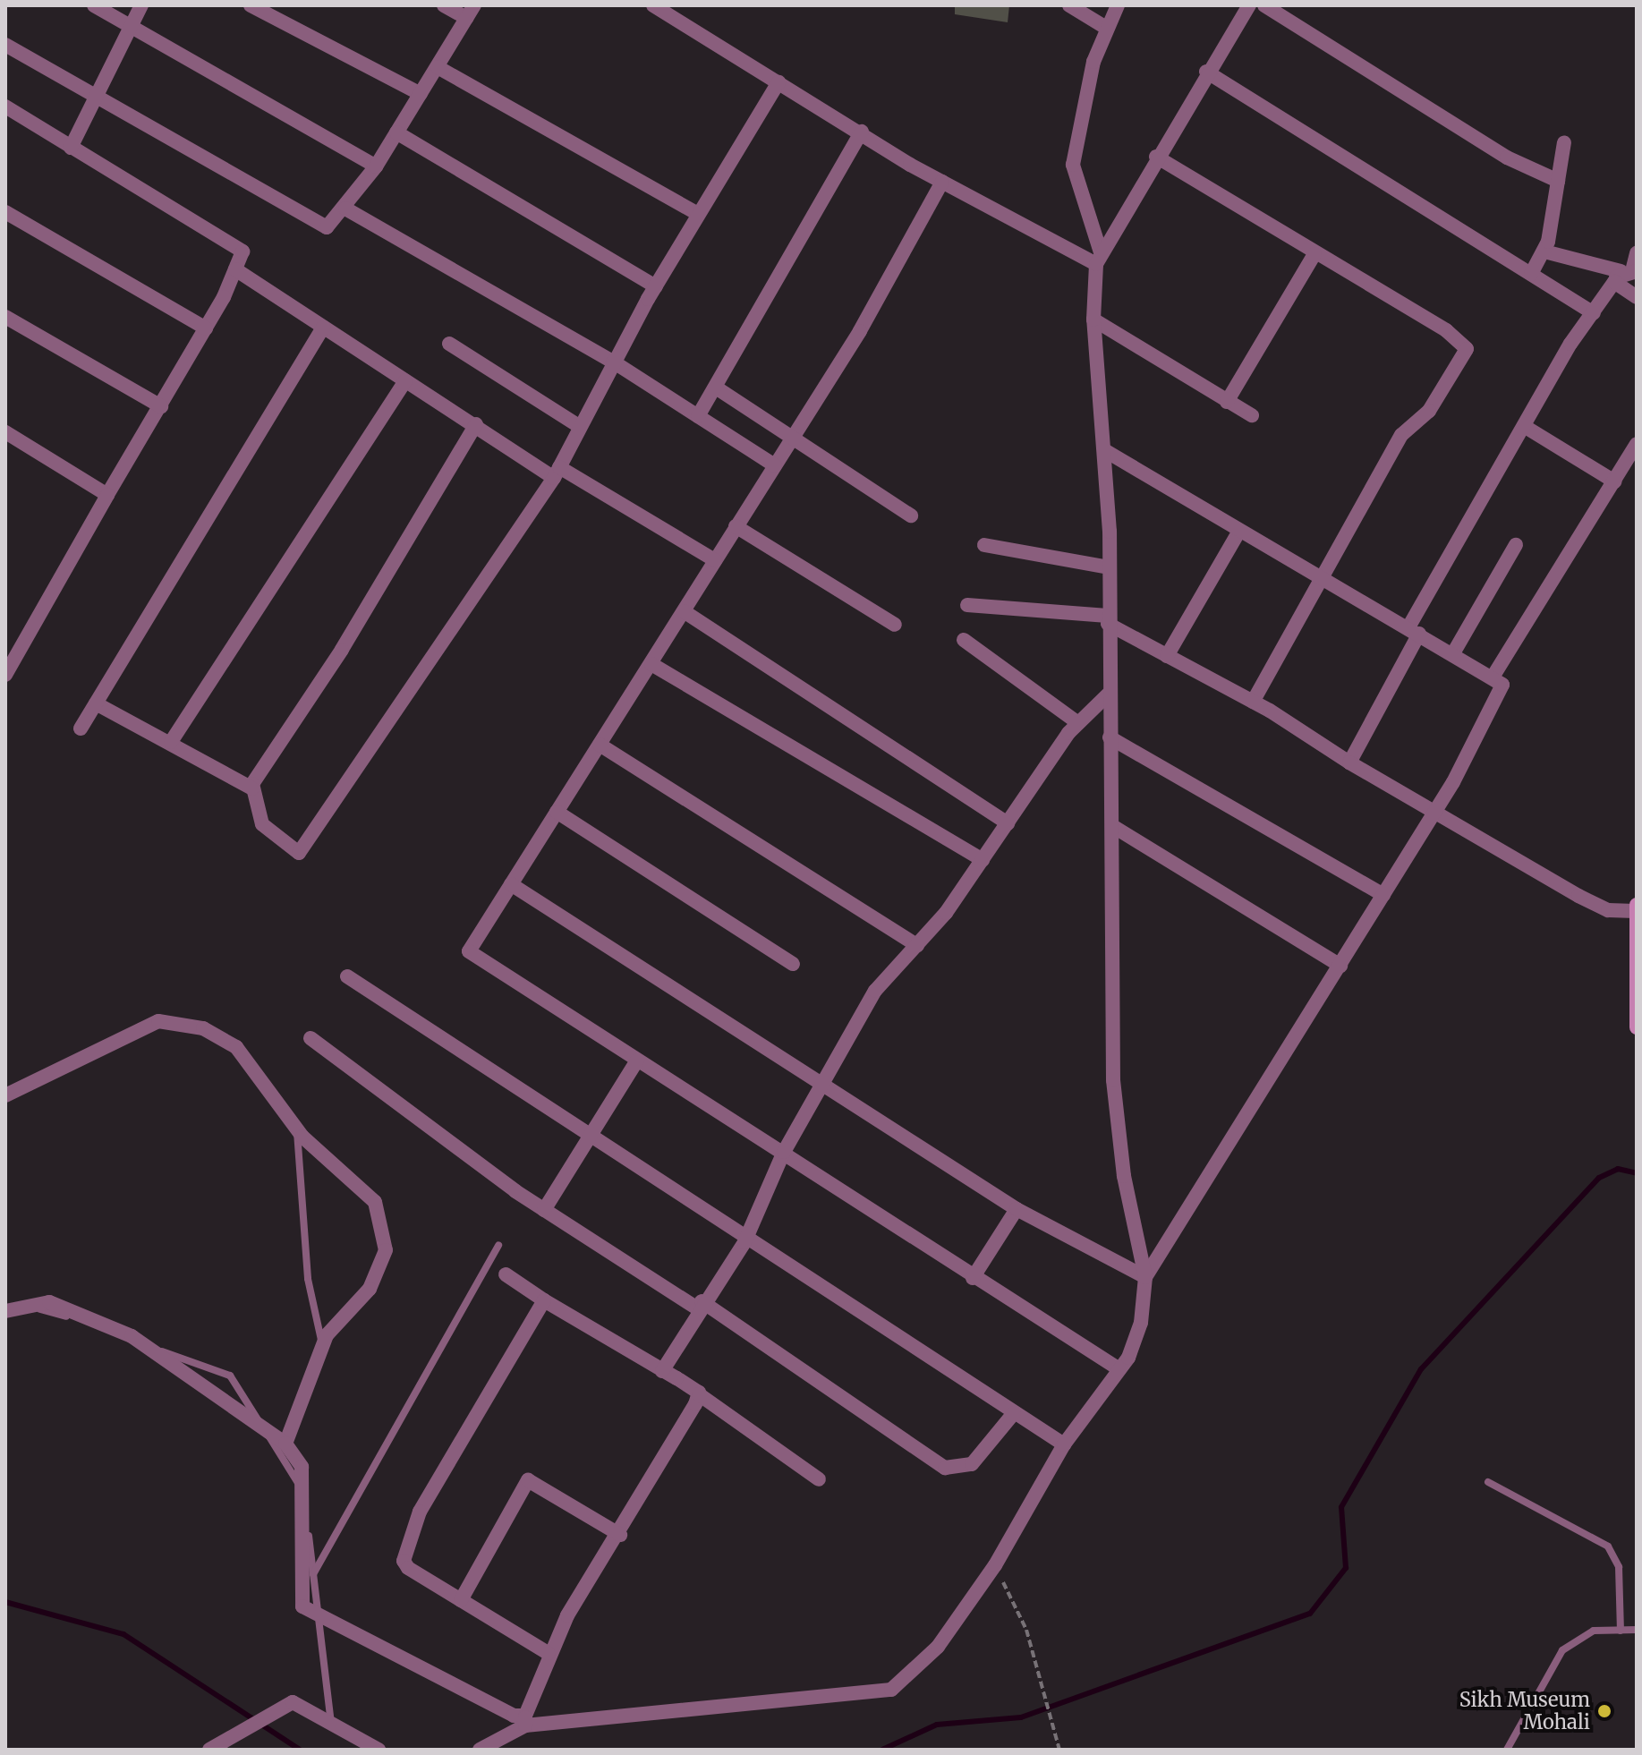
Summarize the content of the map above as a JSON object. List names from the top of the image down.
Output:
{
  "places": ["Sikh Museum Mohali"]
}
